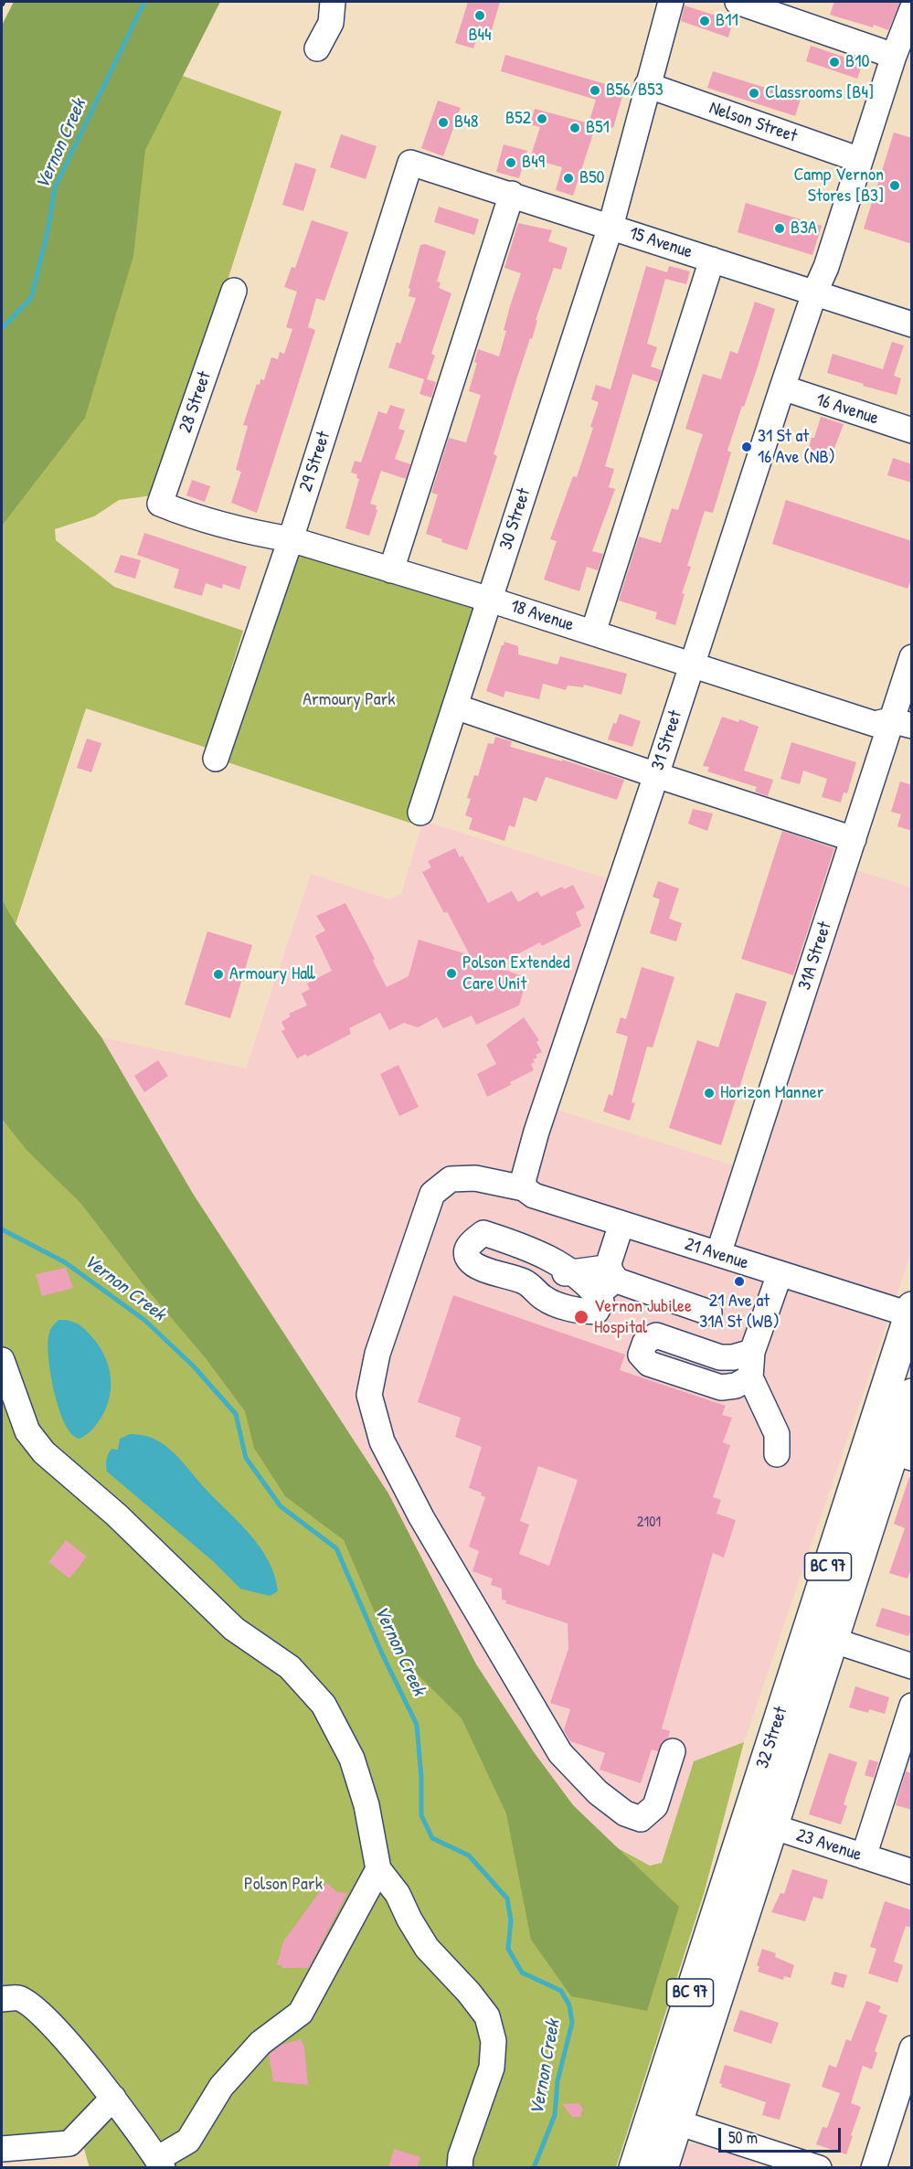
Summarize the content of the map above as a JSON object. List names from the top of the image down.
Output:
{
  "streets": {
    "highway": ["BC 97", "32 Street"],
    "street": [
      "Nelson Street",
      "15 Avenue",
      "28 Street",
      "16 Avenue",
      "29 Street",
      "30 Street",
      "18 Avenue",
      "31 Street",
      "31A Street",
      "21 Avenue",
      "23 Avenue"
    ]
  },
  "crossings": [
    ["Nelson Street", "30 Street"],
    ["Nelson Street", "31 Street"],
    ["15 Avenue", "29 Street"],
    ["15 Avenue", "30 Street"],
    ["15 Avenue", "31 Street"],
    ["28 Street", "18 Avenue"],
    ["16 Avenue", "31 Street"],
    ["29 Street", "18 Avenue"],
    ["30 Street", "18 Avenue"],
    ["18 Avenue", "31 Street"],
    ["18 Avenue", "31A Street"],
    ["31 Street", "21 Avenue"],
    ["31A Street", "21 Avenue"],
    ["21 Avenue", "32 Street"],
    ["32 Street", "23 Avenue"]
  ],
  "water": ["Vernon Creek"],
  "parks": ["Armoury Park", "Polson Park"],
  "places": [
    "B44",
    "B11",
    "B10",
    "B56/B53",
    "Classrooms [B4]",
    "B52",
    "B48",
    "B51",
    "B49",
    "B50",
    "Camp Vernon Stores [B3]",
    "B3A",
    "31 St at 16 Ave (NB)",
    "Polson Extended Care Unit",
    "Armoury Hall",
    "Horizon Manner",
    "21 Ave at 31A St (WB)",
    "Vernon Jubilee Hospital"
  ],
  "house_numbers": ["2101"],
  "scale_bar": "50 m"
}
